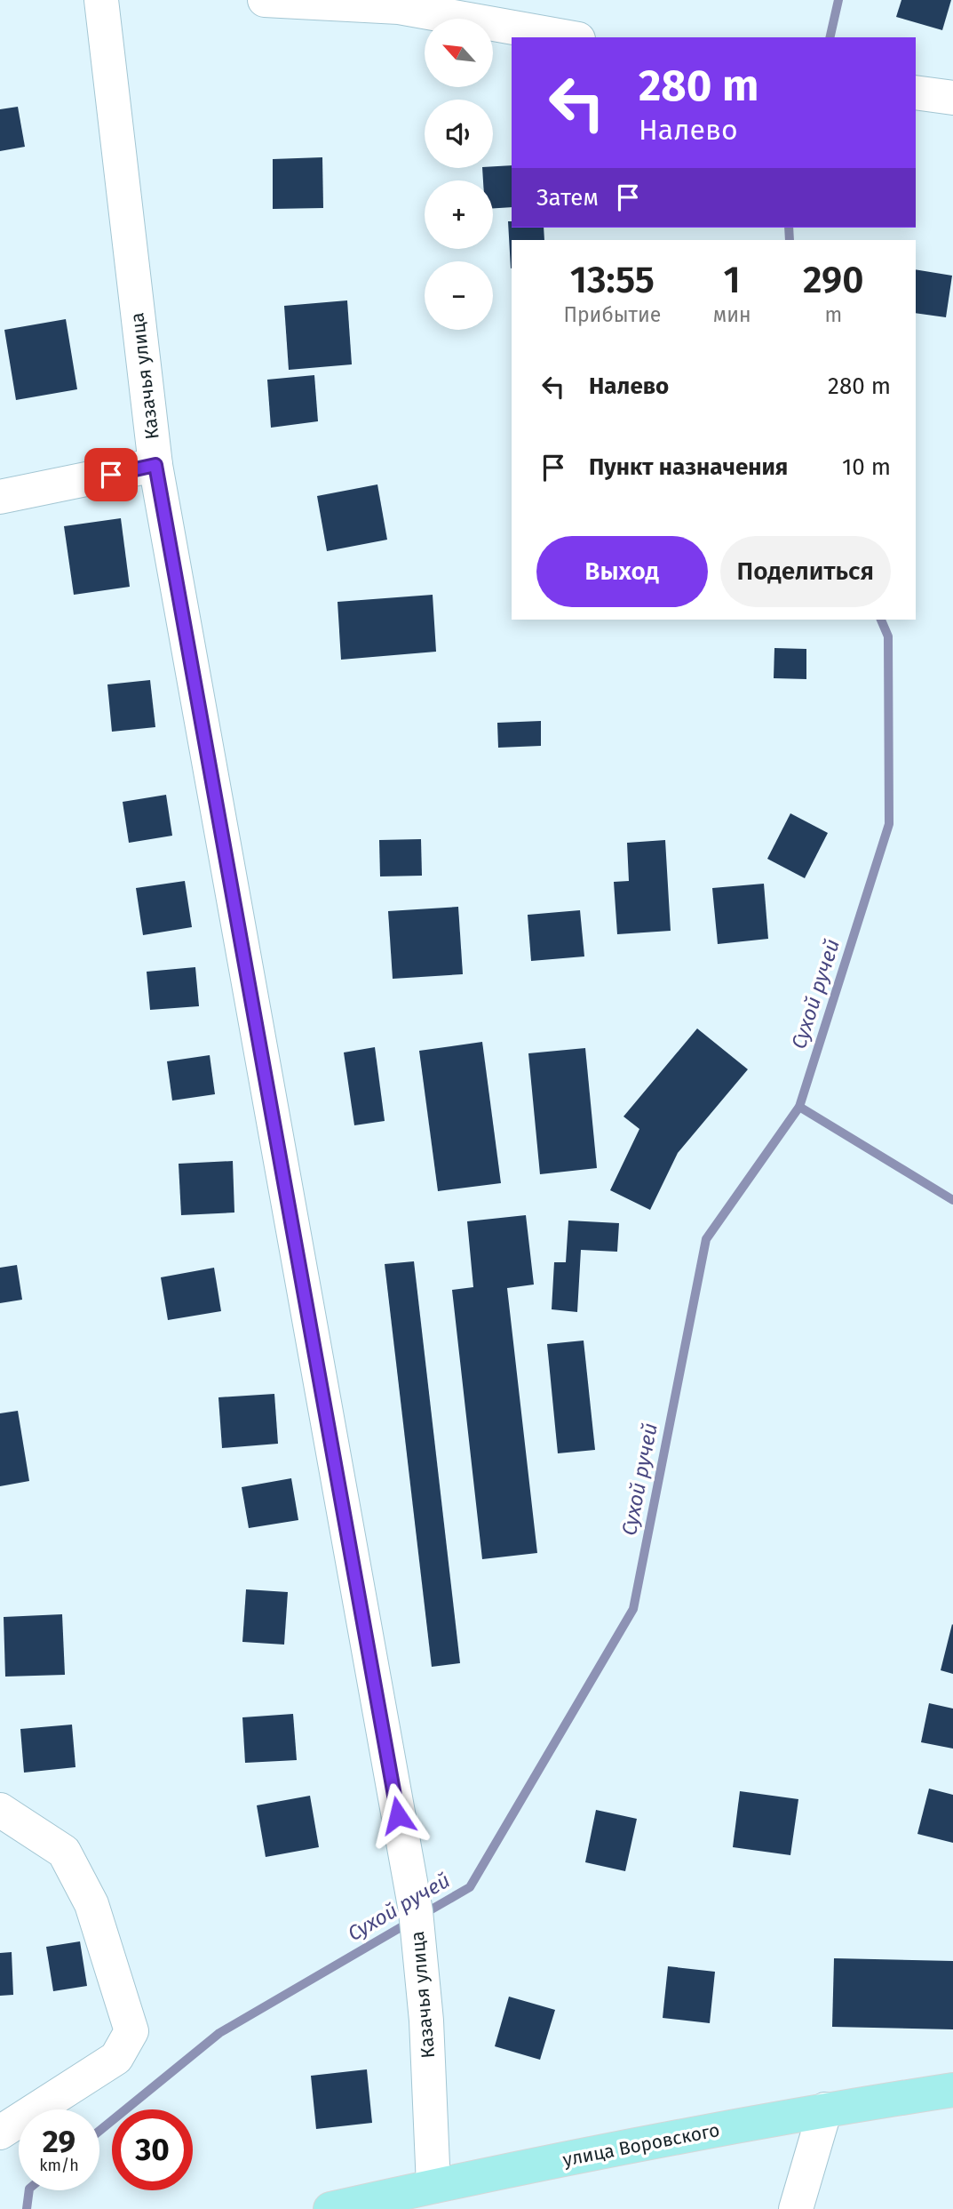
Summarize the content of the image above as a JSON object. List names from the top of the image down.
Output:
{
  "streets": {
    "main road": ["улица Воровского"],
    "street": ["Казачья улица"]
  },
  "crossings": [
    ["Казачья улица", "улица Воровского"]
  ],
  "water": ["Сухой ручей"],
  "north": "top left",
  "page": {
    "map_buttons": ["+", "−"],
    "turn": ["280 m", "Налево"],
    "then": "Затем",
    "eta": [
      "13:55",
      "Прибытие",
      "1",
      "мин",
      "290",
      "m"
    ],
    "list": [
      {
        "name": "Налево",
        "value": "280 m"
      },
      {
        "name": "Пункт назначения",
        "value": "10 m"
      }
    ],
    "buttons": ["Выход", "Поделиться"],
    "speed": "29 km/h",
    "limit": "30"
  }
}
